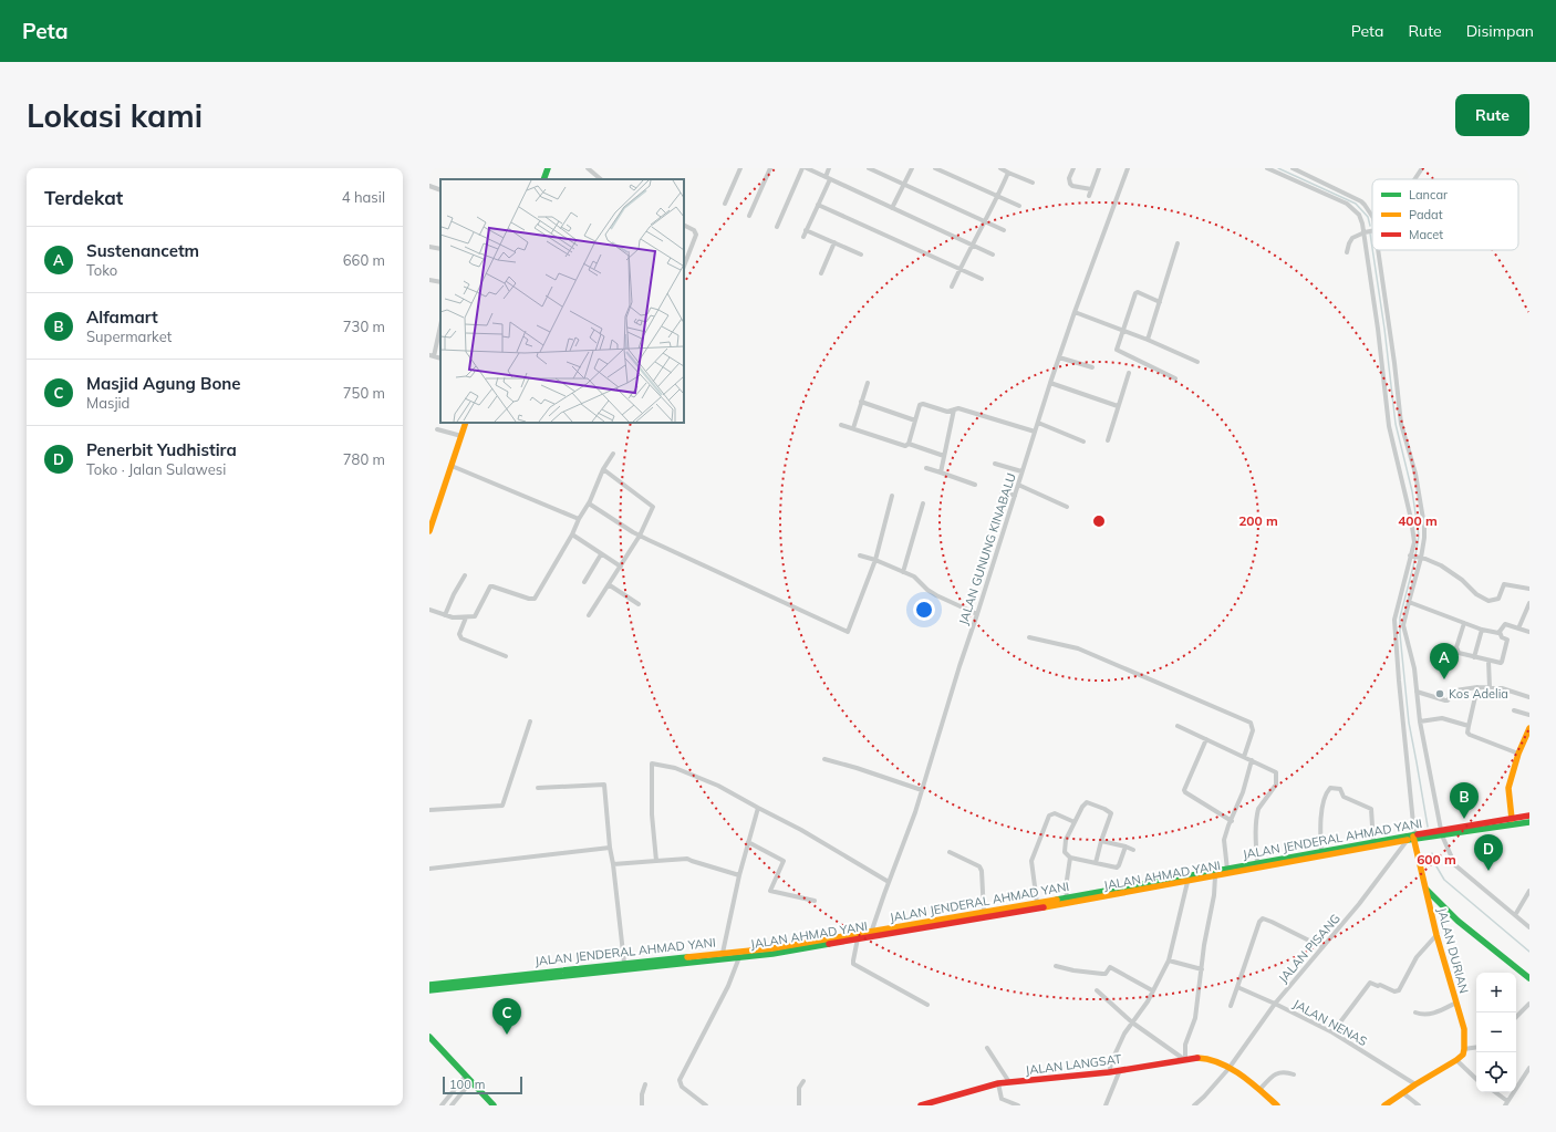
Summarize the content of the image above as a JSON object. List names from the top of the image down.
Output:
{
  "streets": {
    "main road": [
      "JALAN JENDERAL AHMAD YANI",
      "JALAN AHMAD YANI",
      "JALAN DURIAN",
      "JALAN LANGSAT"
    ],
    "street": ["JALAN GUNUNG KINABALU", "JALAN PISANG", "JALAN NENAS"]
  },
  "crossings": [
    ["JALAN GUNUNG KINABALU", "JALAN JENDERAL AHMAD YANI"],
    ["JALAN GUNUNG KINABALU", "JALAN AHMAD YANI"],
    ["JALAN JENDERAL AHMAD YANI", "JALAN AHMAD YANI"],
    ["JALAN JENDERAL AHMAD YANI", "JALAN PISANG"],
    ["JALAN JENDERAL AHMAD YANI", "JALAN DURIAN"],
    ["JALAN AHMAD YANI", "JALAN PISANG"],
    ["JALAN AHMAD YANI", "JALAN DURIAN"],
    ["JALAN PISANG", "JALAN DURIAN"],
    ["JALAN PISANG", "JALAN NENAS"],
    ["JALAN PISANG", "JALAN LANGSAT"]
  ],
  "places": ["Kos Adelia"],
  "legend": ["Lancar", "Padat", "Macet"],
  "scale_bar": "100 m",
  "page": {
    "header": "Peta",
    "nav": ["Peta", "Rute", "Disimpan"],
    "buttons": "Rute",
    "title": "Lokasi kami",
    "heading": ["Terdekat", "4 hasil"],
    "list": [
      {
        "mark": "A",
        "name": "Sustenancetm",
        "note": "Toko",
        "value": "660 m"
      },
      {
        "mark": "B",
        "name": "Alfamart",
        "note": "Supermarket",
        "value": "730 m"
      },
      {
        "mark": "C",
        "name": "Masjid Agung Bone",
        "note": "Masjid",
        "value": "750 m"
      },
      {
        "mark": "D",
        "name": "Penerbit Yudhistira",
        "note": "Toko · Jalan Sulawesi",
        "value": "780 m"
      }
    ],
    "pins": [
      "A",
      "B",
      "D",
      "C"
    ],
    "map_buttons": ["+", "−"],
    "scale": "100 m"
  },
  "rings": ["200 m", "400 m", "600 m"]
}
